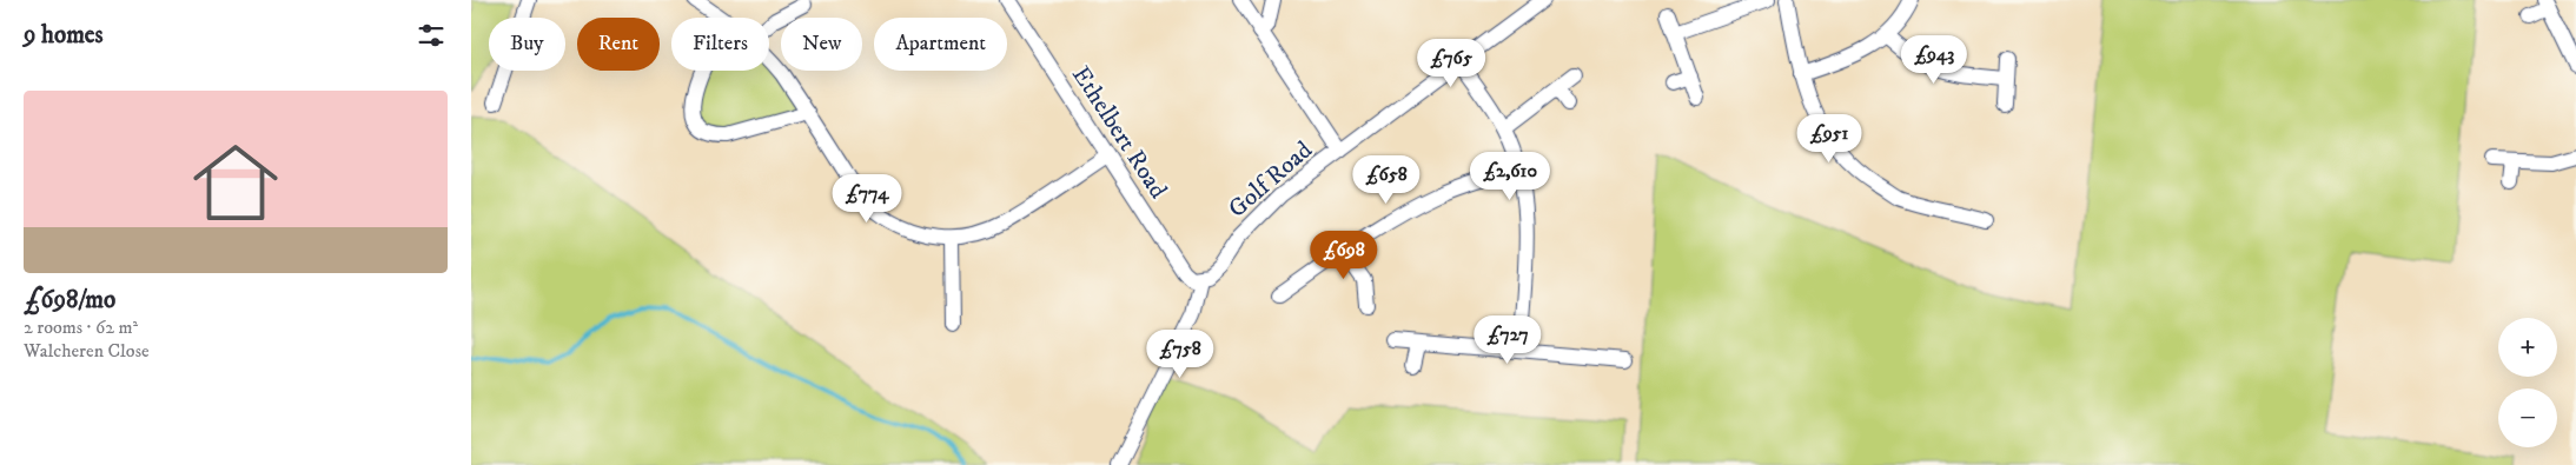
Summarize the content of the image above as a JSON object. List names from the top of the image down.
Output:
{
  "streets": {
    "street": ["Ethelbert Road", "Golf Road"]
  },
  "crossings": [
    ["Ethelbert Road", "Golf Road"]
  ],
  "page": {
    "heading": "9 homes",
    "chip": [
      "Buy",
      "Rent",
      "Filters",
      "New",
      "Apartment"
    ],
    "price": [
      "£943",
      "£765",
      "£951",
      "£2,610",
      "£658",
      "£774",
      "£698",
      "£727",
      "£758"
    ],
    "list": [
      {
        "name": "£698/mo",
        "note": "2 rooms · 62 m² · Walcheren Close"
      }
    ],
    "map_buttons": ["+", "−"]
  }
}
